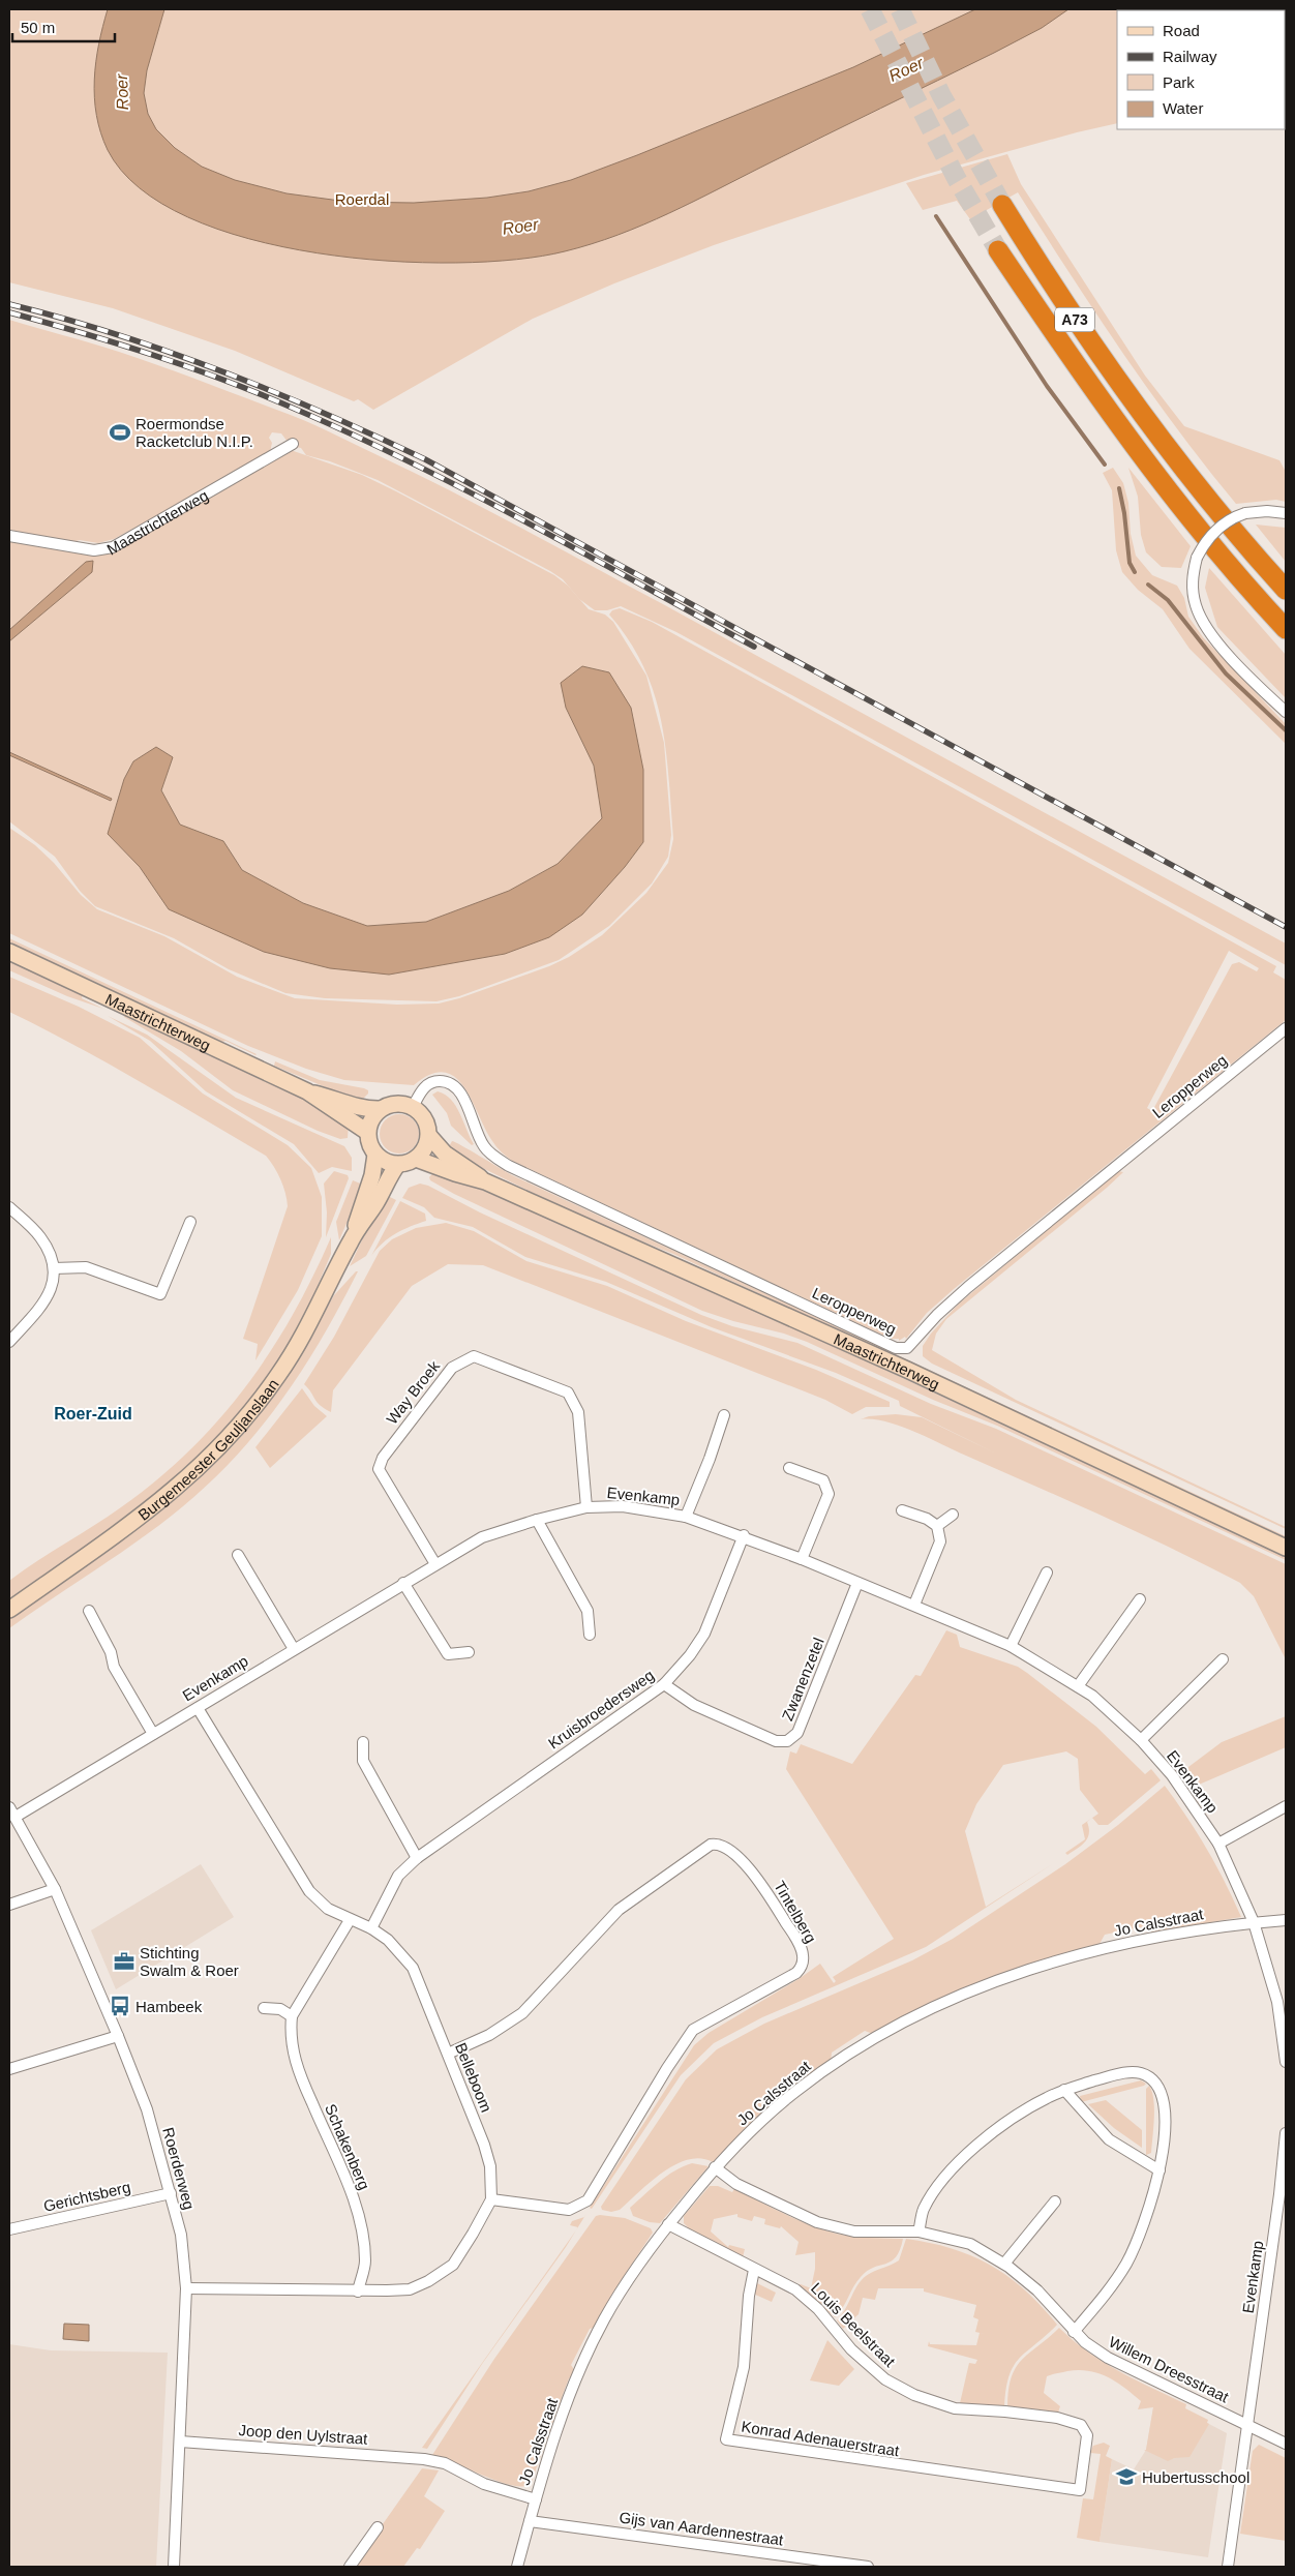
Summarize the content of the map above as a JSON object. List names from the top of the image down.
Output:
{
  "streets": {
    "highway": ["A73"],
    "main road": ["Maastrichterweg", "Burgemeester Geuljanslaan"],
    "street": [
      "Leropperweg",
      "Way Broek",
      "Evenkamp",
      "Zwanenzetel",
      "Kruisbroedersweg",
      "Tintelberg",
      "Jo Calsstraat",
      "Belleboom",
      "Schakenberg",
      "Roerderweg",
      "Gerichtsberg",
      "Louis Beelstraat",
      "Willem Dreesstraat",
      "Joop den Uylstraat",
      "Konrad Adenauerstraat",
      "Gijs van Aardennestraat"
    ]
  },
  "crossings": [
    ["Maastrichterweg", "Leropperweg"],
    ["Maastrichterweg", "Burgemeester Geuljanslaan"],
    ["Leropperweg", "Burgemeester Geuljanslaan"],
    ["Way Broek", "Evenkamp"],
    ["Evenkamp", "Zwanenzetel"],
    ["Evenkamp", "Kruisbroedersweg"],
    ["Evenkamp", "Jo Calsstraat"],
    ["Evenkamp", "Belleboom"],
    ["Evenkamp", "Roerderweg"],
    ["Evenkamp", "Willem Dreesstraat"],
    ["Zwanenzetel", "Kruisbroedersweg"],
    ["Kruisbroedersweg", "Belleboom"],
    ["Tintelberg", "Belleboom"],
    ["Jo Calsstraat", "Louis Beelstraat"],
    ["Jo Calsstraat", "Willem Dreesstraat"],
    ["Jo Calsstraat", "Joop den Uylstraat"],
    ["Jo Calsstraat", "Gijs van Aardennestraat"],
    ["Roerderweg", "Gerichtsberg"],
    ["Roerderweg", "Joop den Uylstraat"],
    ["Louis Beelstraat", "Konrad Adenauerstraat"]
  ],
  "districts": ["Roer-Zuid"],
  "water": ["Roer"],
  "parks": ["Roerdal"],
  "places": {
    "sports": ["Roermondse Racketclub N.I.P."],
    "office": ["Stichting Swalm & Roer"],
    "bus stop": ["Hambeek"],
    "school or university": ["Hubertusschool"]
  },
  "legend": [
    "Road",
    "Railway",
    "Park",
    "Water"
  ],
  "scale_bar": "50 m"
}
